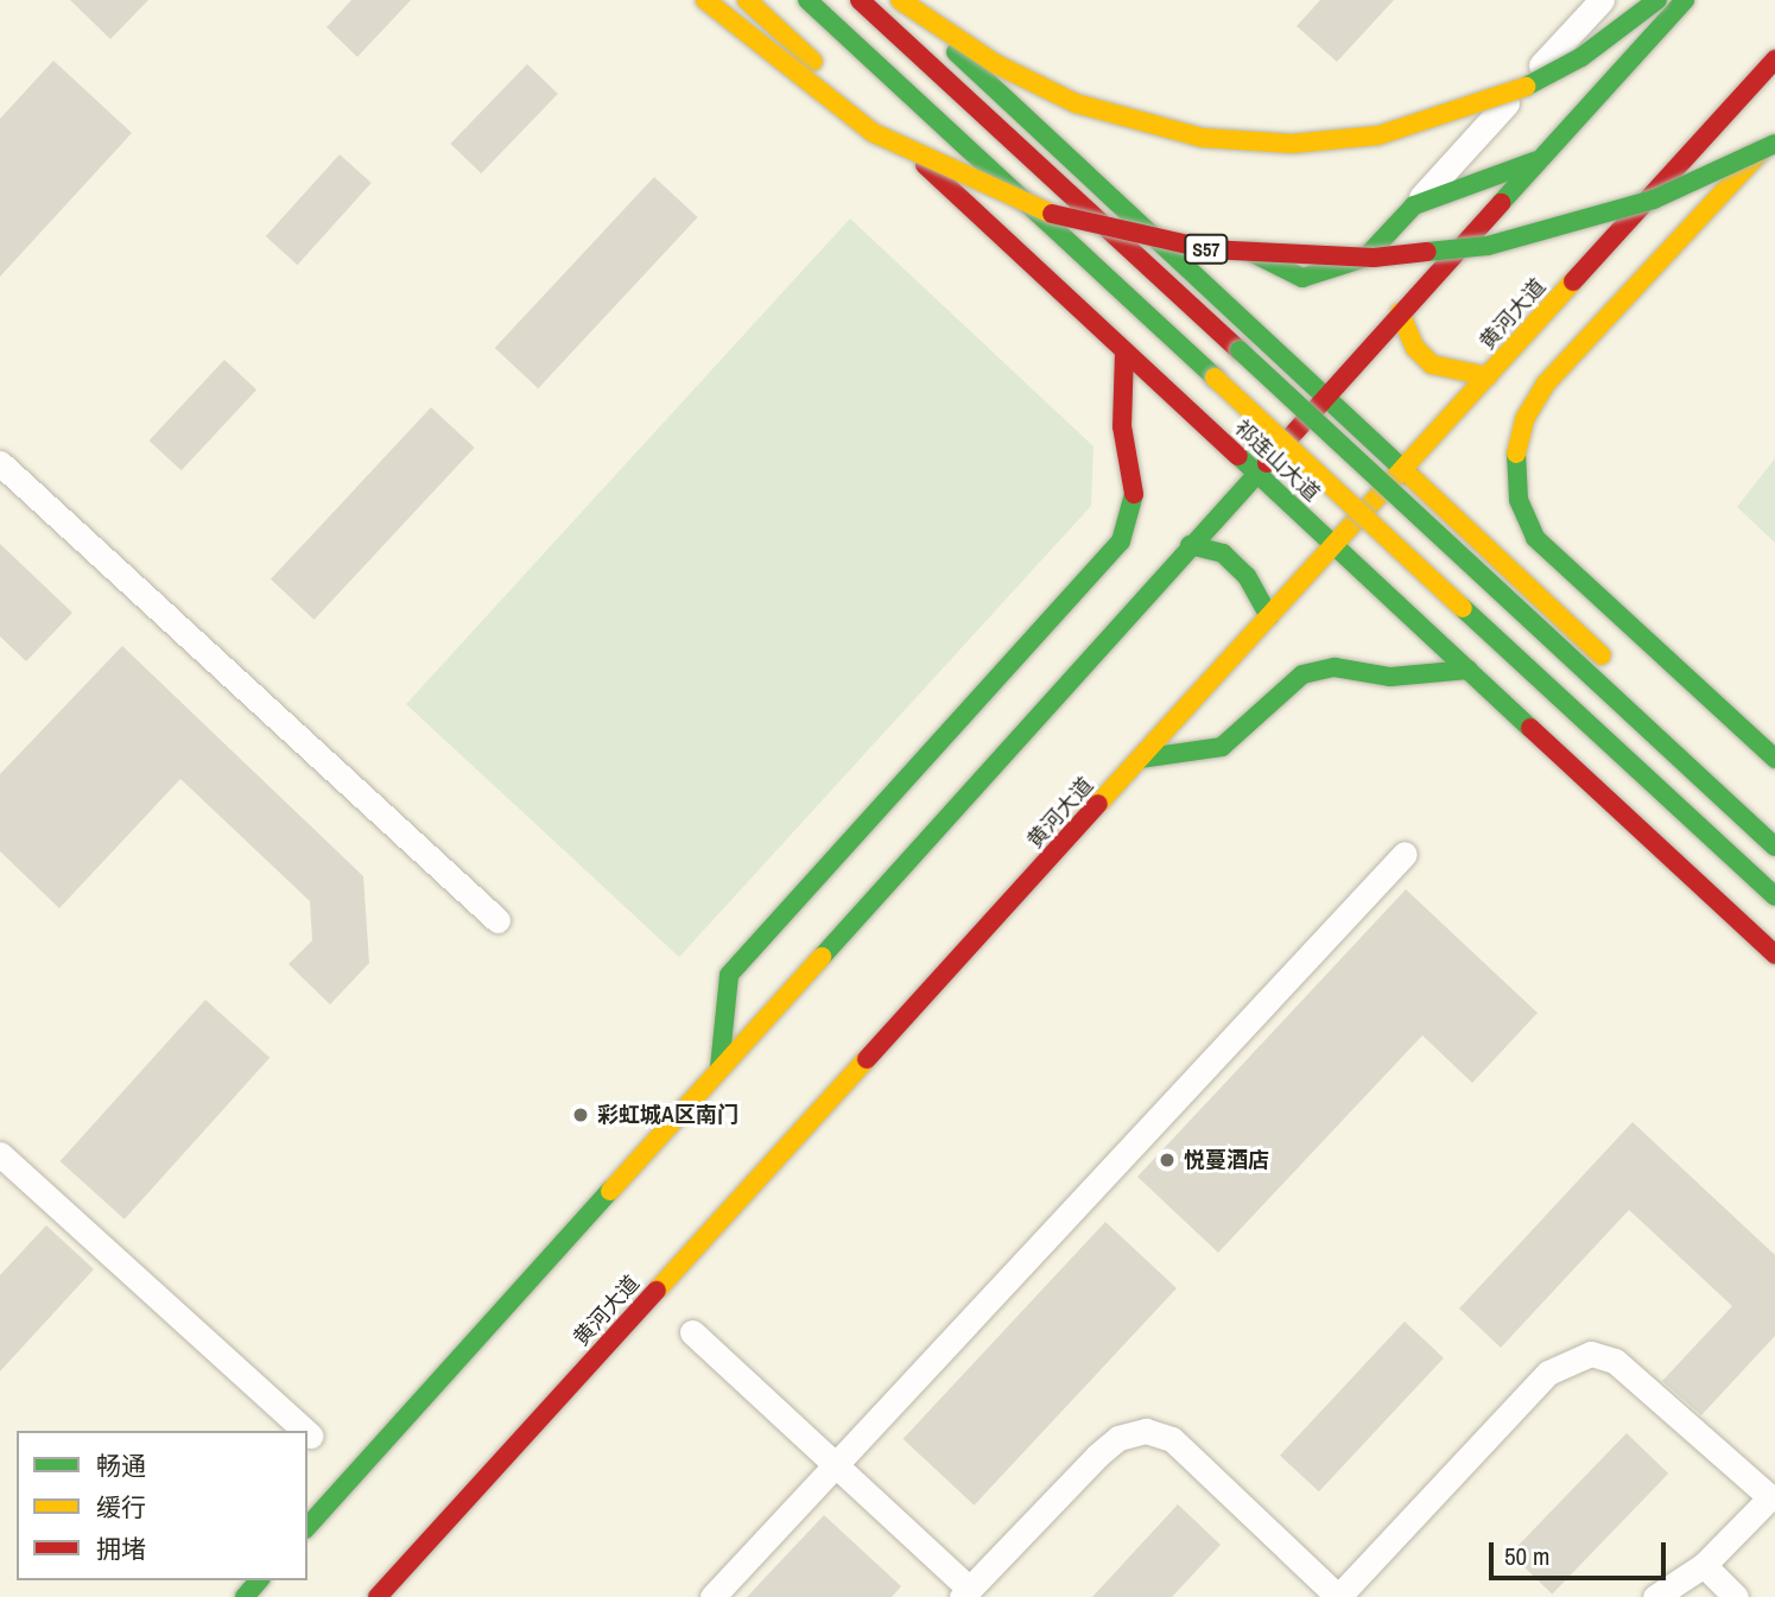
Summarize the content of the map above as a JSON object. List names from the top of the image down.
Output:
{
  "streets": {
    "main road": ["S57", "黄河大道", "祁连山大道"]
  },
  "crossings": [
    ["黄河大道", "祁连山大道"]
  ],
  "places": ["彩虹城A区南门", "悦蔓酒店"],
  "legend": ["畅通", "缓行", "拥堵"],
  "scale_bar": "50 m"
}
